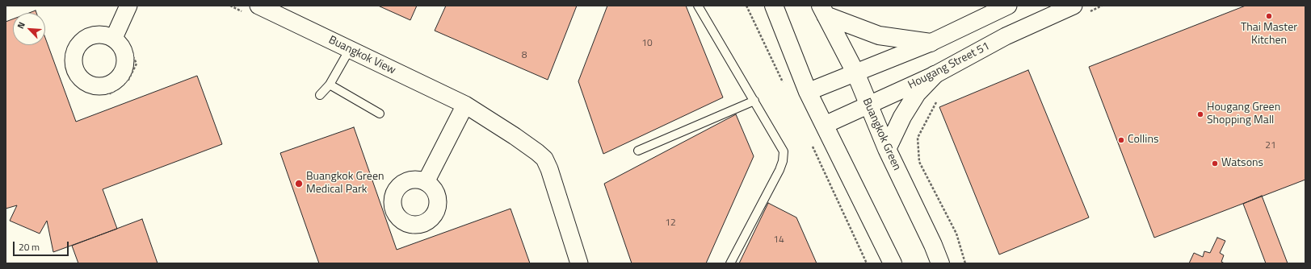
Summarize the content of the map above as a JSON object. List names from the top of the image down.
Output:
{
  "streets": {
    "main road": ["Buangkok Green"],
    "street": ["Buangkok View", "Hougang Street 51"]
  },
  "crossings": [
    ["Hougang Street 51", "Buangkok Green"]
  ],
  "places": [
    "Thai Master Kitchen",
    "Hougang Green Shopping Mall",
    "Collins",
    "Watsons",
    "Buangkok Green Medical Park"
  ],
  "house_numbers": [
    "10",
    "8",
    "21",
    "12",
    "14"
  ],
  "scale_bar": "20 m",
  "north": "top left"
}
